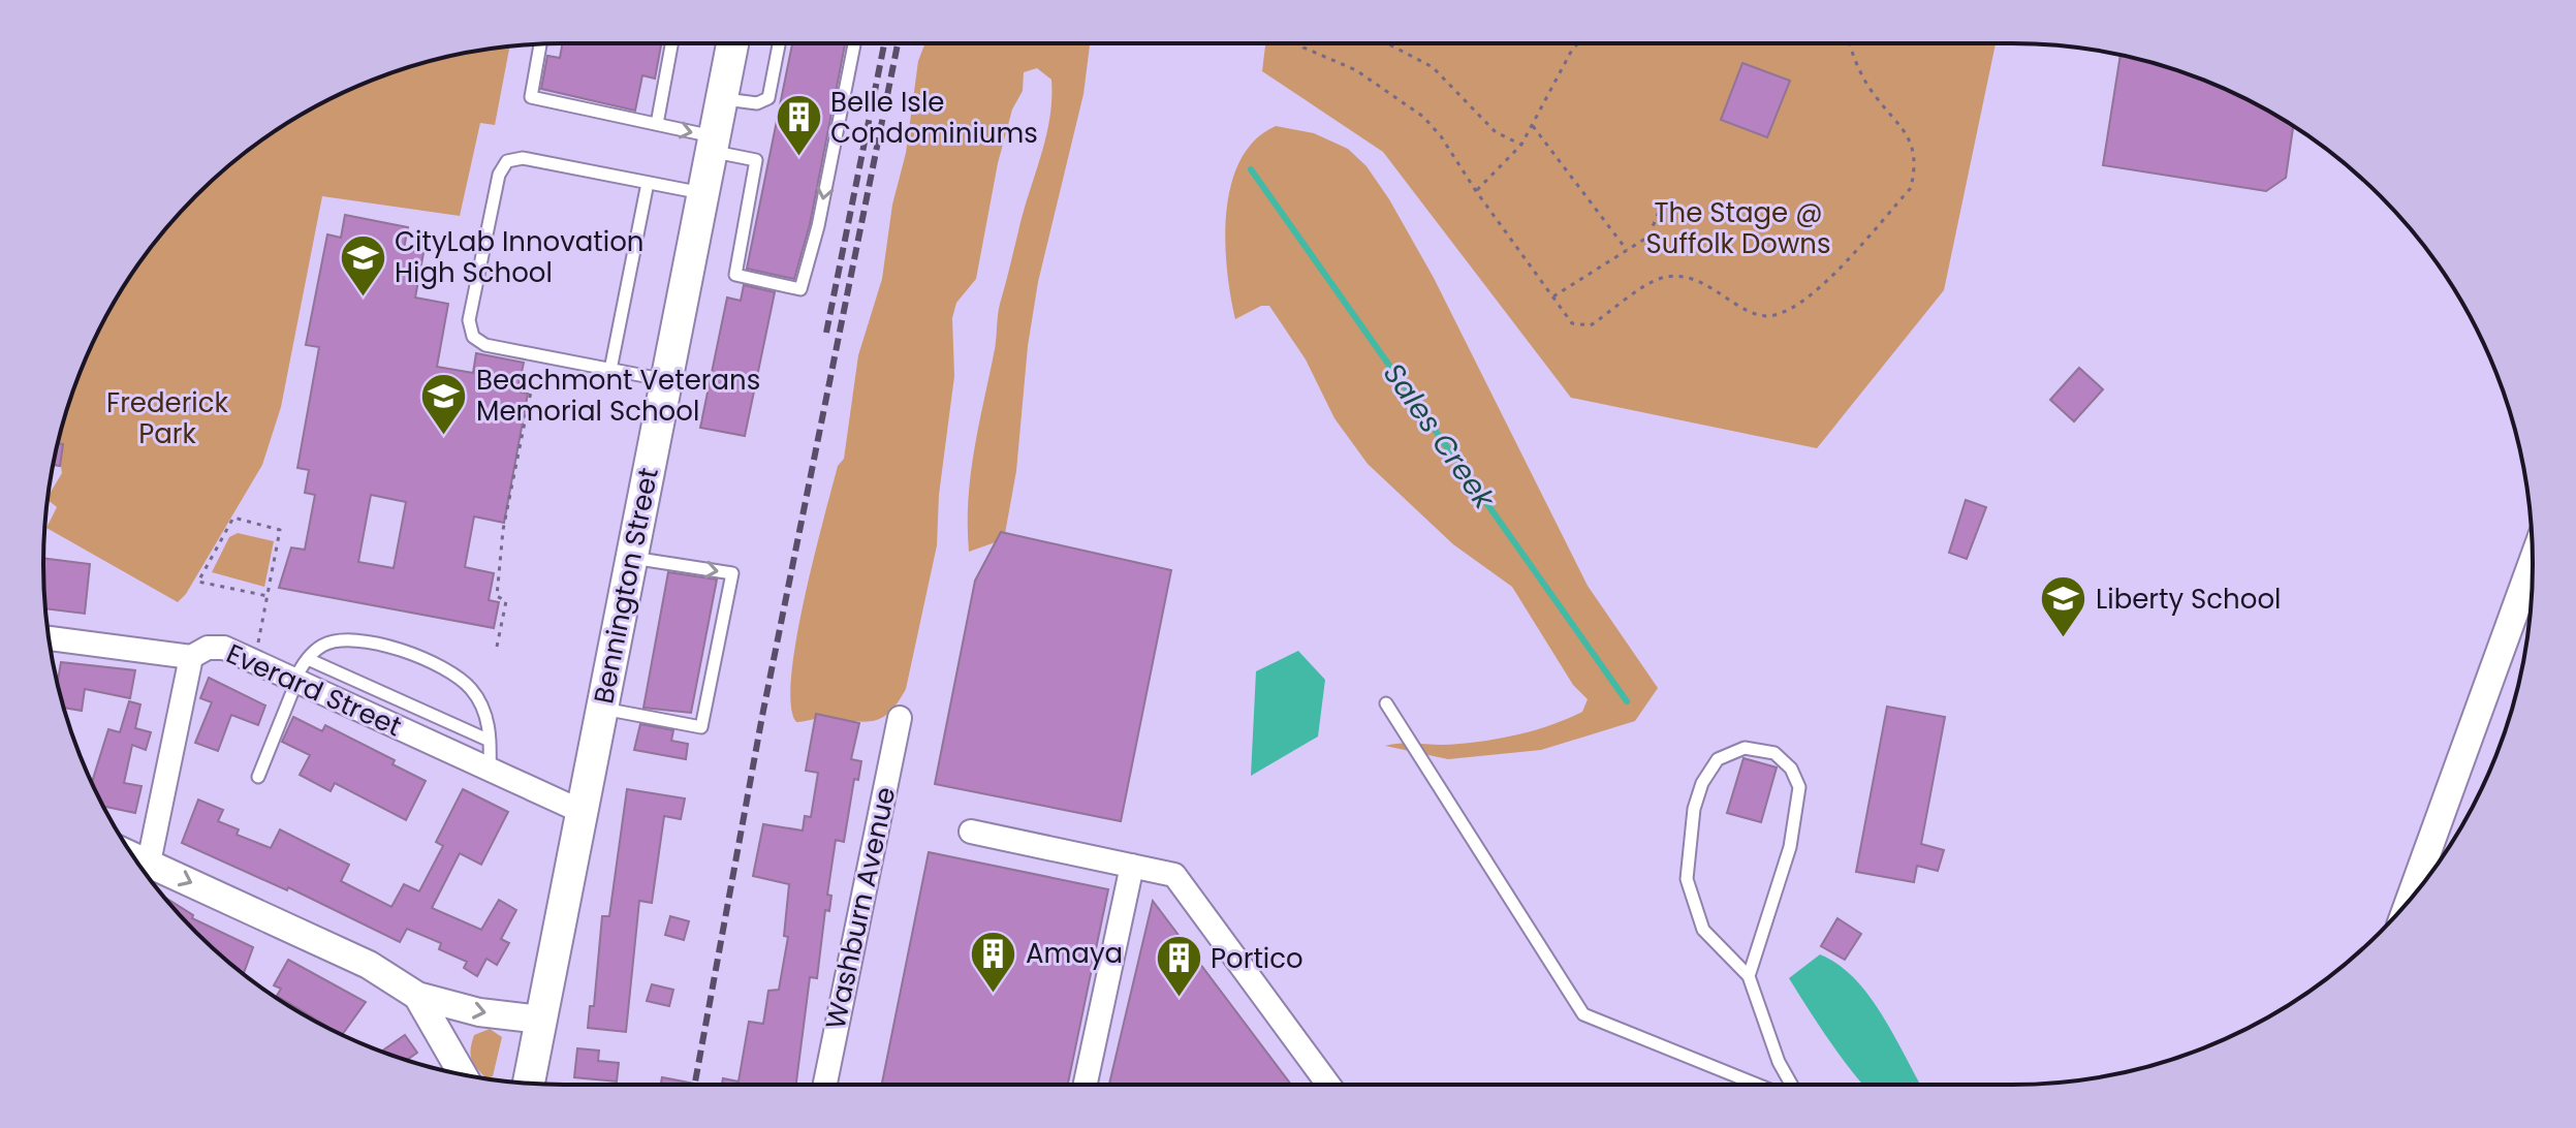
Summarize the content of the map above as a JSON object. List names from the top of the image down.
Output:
{
  "streets": {
    "main road": ["Bennington Street"],
    "street": ["Everard Street", "Washburn Avenue"]
  },
  "crossings": [
    ["Bennington Street", "Everard Street"]
  ],
  "water": ["Sales Creek"],
  "parks": ["The Stage @ Suffolk Downs", "Frederick Park"],
  "places": {
    "building": ["Belle Isle Condominiums", "Amaya", "Portico"],
    "school or university": ["CityLab Innovation High School", "Beachmont Veterans Memorial School", "Liberty School"]
  }
}
